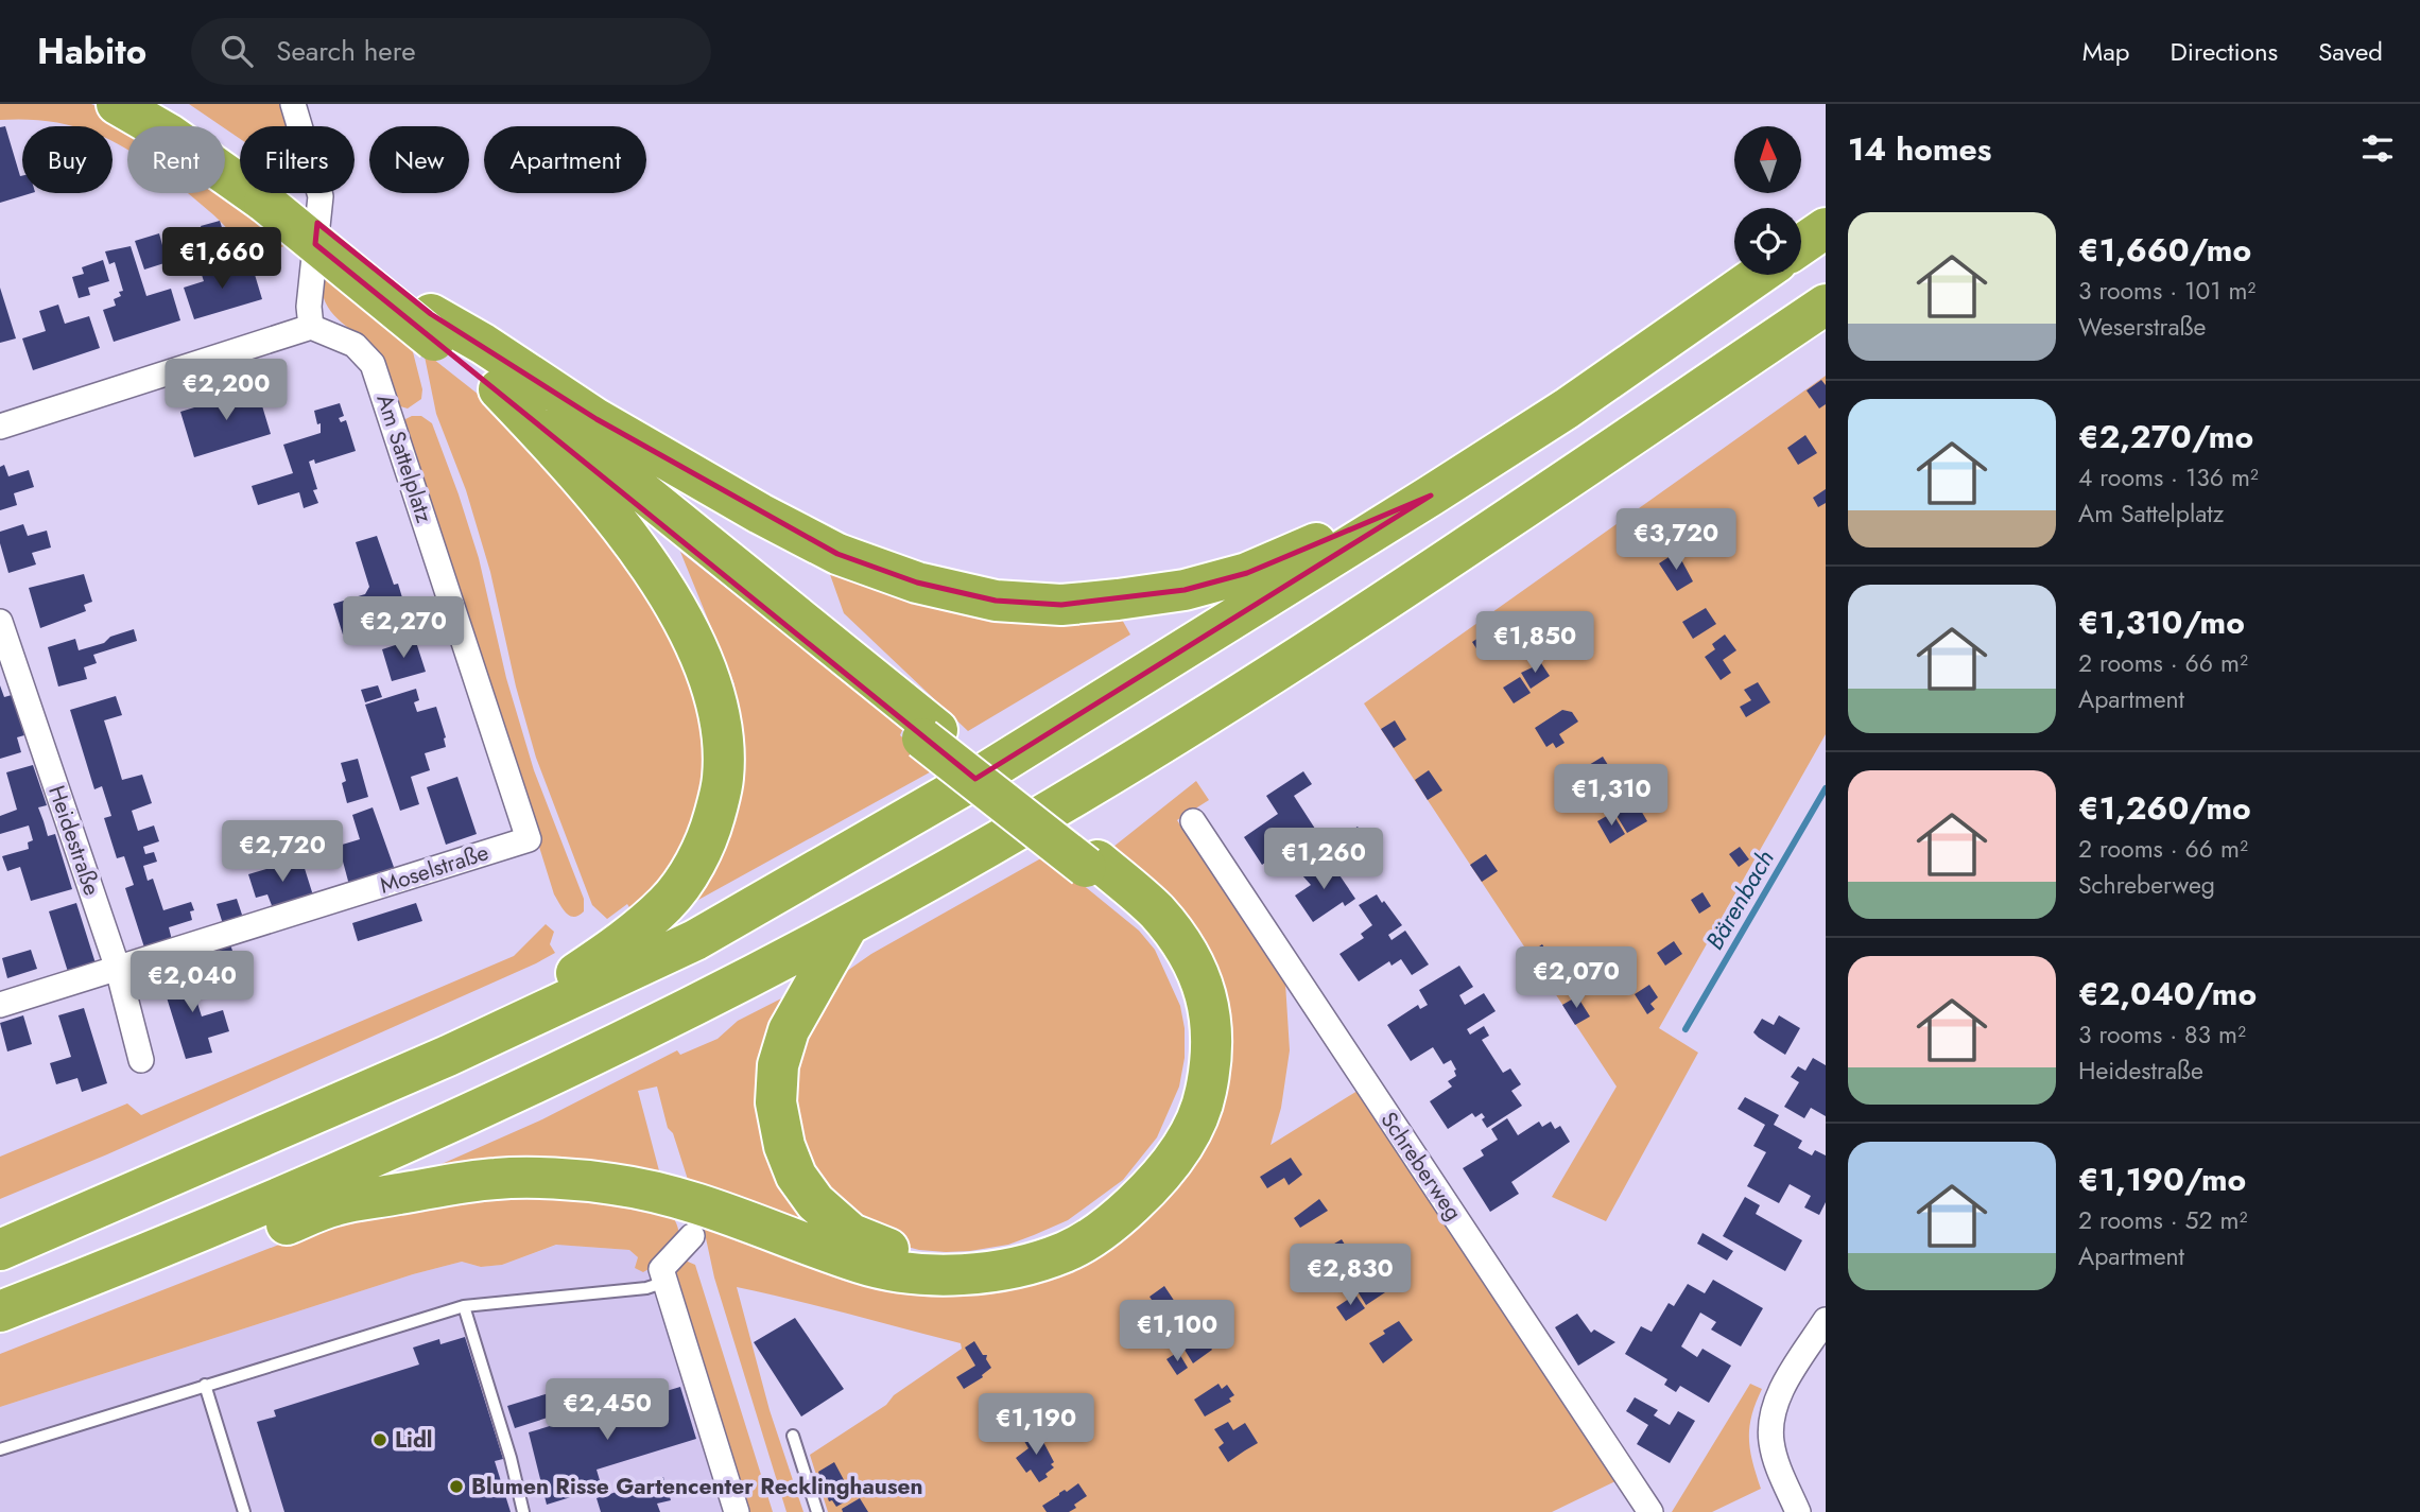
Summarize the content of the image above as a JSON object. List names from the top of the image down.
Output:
{
  "streets": {
    "street": [
      "Am Sattelplatz",
      "Heidestraße",
      "Moselstraße",
      "Schreberweg"
    ]
  },
  "crossings": [
    ["Am Sattelplatz", "Moselstraße"],
    ["Heidestraße", "Moselstraße"]
  ],
  "water": ["Bärenbach"],
  "places": ["Lidl", "Blumen Risse Gartencenter Recklinghausen"],
  "north": "top",
  "page": {
    "header": "Habito",
    "search": "Search here",
    "nav": ["Map", "Directions", "Saved"],
    "heading": "14 homes",
    "chip": [
      "Buy",
      "Rent",
      "Filters",
      "New",
      "Apartment"
    ],
    "list": [
      {
        "name": "€1,660/mo",
        "note": "3 rooms · 101 m² · Weserstraße"
      },
      {
        "name": "€2,270/mo",
        "note": "4 rooms · 136 m² · Am Sattelplatz"
      },
      {
        "name": "€1,310/mo",
        "note": "2 rooms · 66 m² · Apartment"
      },
      {
        "name": "€1,260/mo",
        "note": "2 rooms · 66 m² · Schreberweg"
      },
      {
        "name": "€2,040/mo",
        "note": "3 rooms · 83 m² · Heidestraße"
      },
      {
        "name": "€1,190/mo",
        "note": "2 rooms · 52 m² · Apartment"
      }
    ],
    "price": [
      "€1,660",
      "€2,200",
      "€3,720",
      "€2,270",
      "€1,850",
      "€1,310",
      "€2,720",
      "€1,260",
      "€2,070",
      "€2,040",
      "€2,830",
      "€1,100",
      "€2,450",
      "€1,190"
    ]
  }
}
